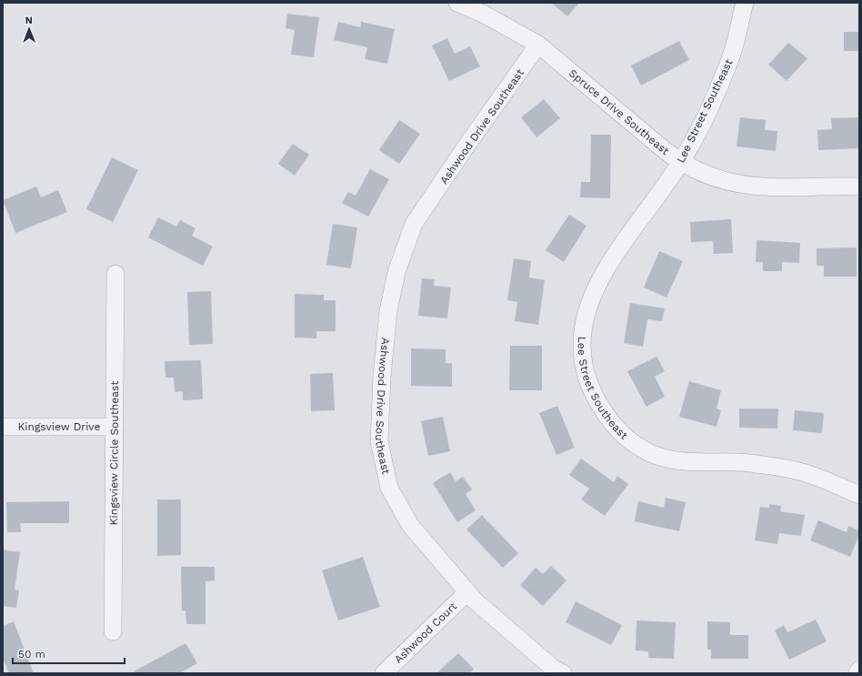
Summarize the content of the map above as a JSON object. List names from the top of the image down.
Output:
{
  "streets": {
    "street": [
      "Lee Street Southeast",
      "Spruce Drive Southeast",
      "Ashwood Drive Southeast",
      "Kingsview Drive",
      "Kingsview Circle Southeast",
      "Ashwood Court"
    ]
  },
  "crossings": [
    ["Lee Street Southeast", "Spruce Drive Southeast"],
    ["Spruce Drive Southeast", "Ashwood Drive Southeast"],
    ["Ashwood Drive Southeast", "Ashwood Court"],
    ["Kingsview Drive", "Kingsview Circle Southeast"]
  ],
  "scale_bar": "50 m",
  "north": "top"
}
